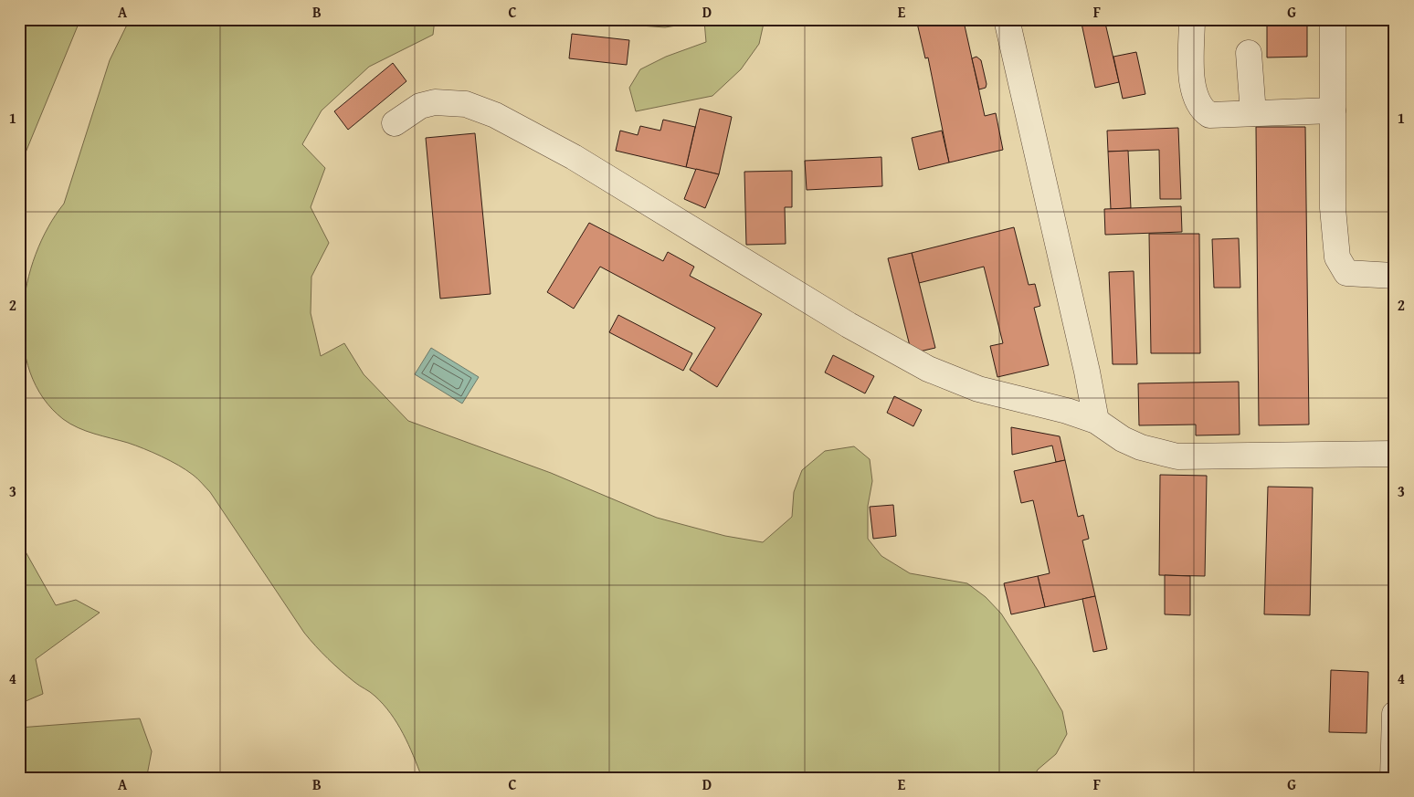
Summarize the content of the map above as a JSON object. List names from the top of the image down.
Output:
{
  "grid": {
    "columns": [
      "A",
      "B",
      "C",
      "D",
      "E",
      "F",
      "G"
    ],
    "rows": [
      "1",
      "2",
      "3",
      "4"
    ]
  }
}
